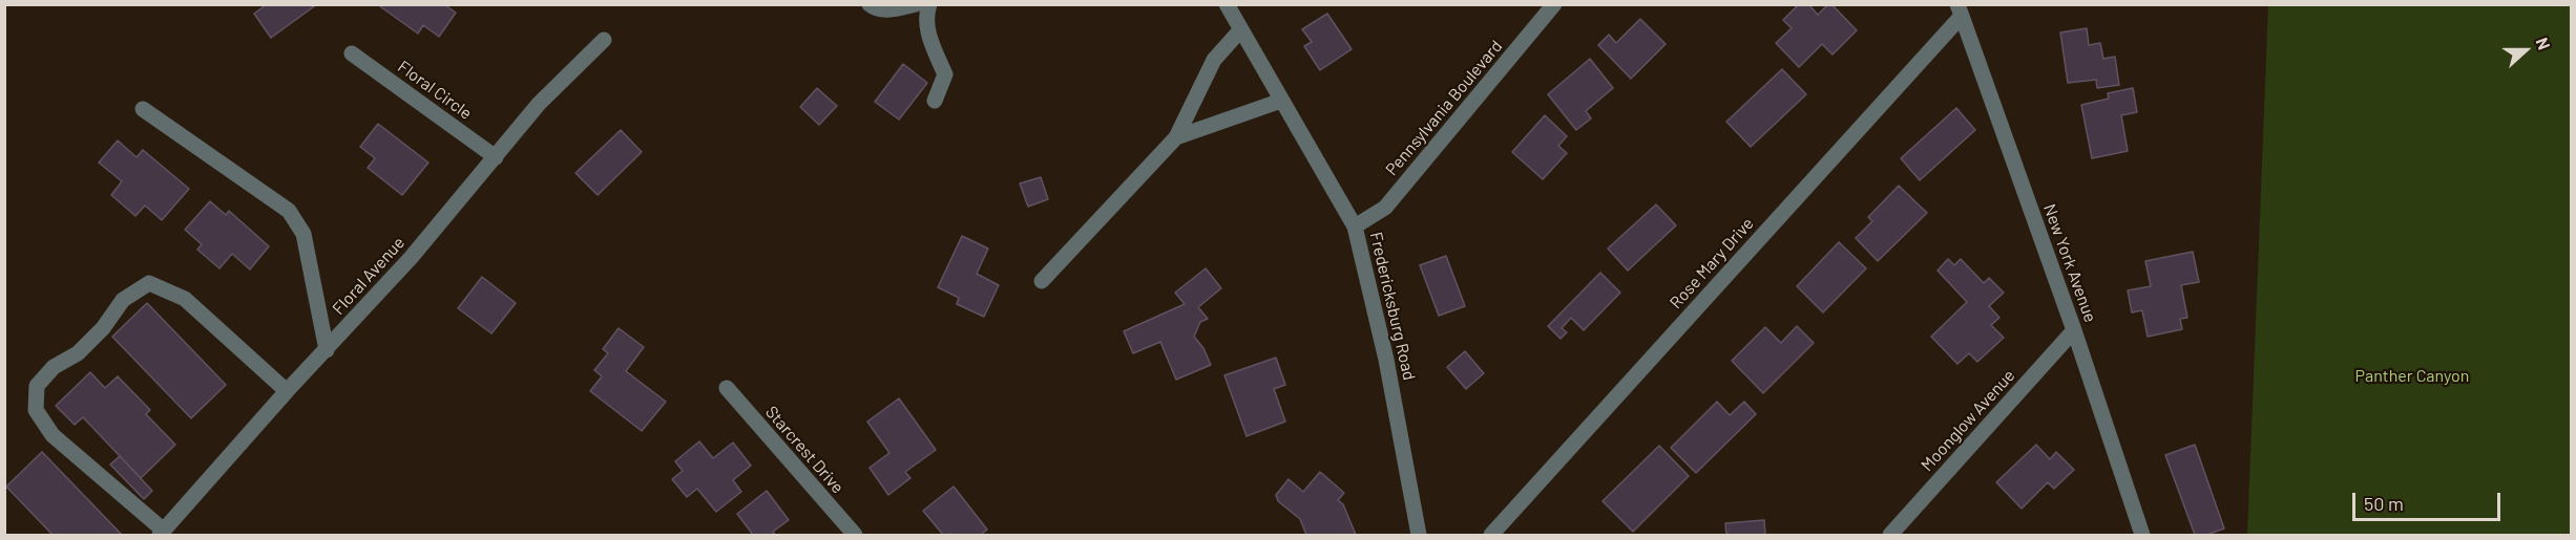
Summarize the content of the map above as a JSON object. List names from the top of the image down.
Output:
{
  "streets": {
    "street": [
      "Floral Circle",
      "Pennsylvania Boulevard",
      "Rose Mary Drive",
      "New York Avenue",
      "Floral Avenue",
      "Fredericksburg Road",
      "Moonglow Avenue",
      "Starcrest Drive"
    ]
  },
  "crossings": [
    ["Floral Circle", "Floral Avenue"],
    ["Pennsylvania Boulevard", "Fredericksburg Road"],
    ["Rose Mary Drive", "New York Avenue"],
    ["New York Avenue", "Moonglow Avenue"]
  ],
  "parks": ["Panther Canyon"],
  "scale_bar": "50 m",
  "north": "right"
}
